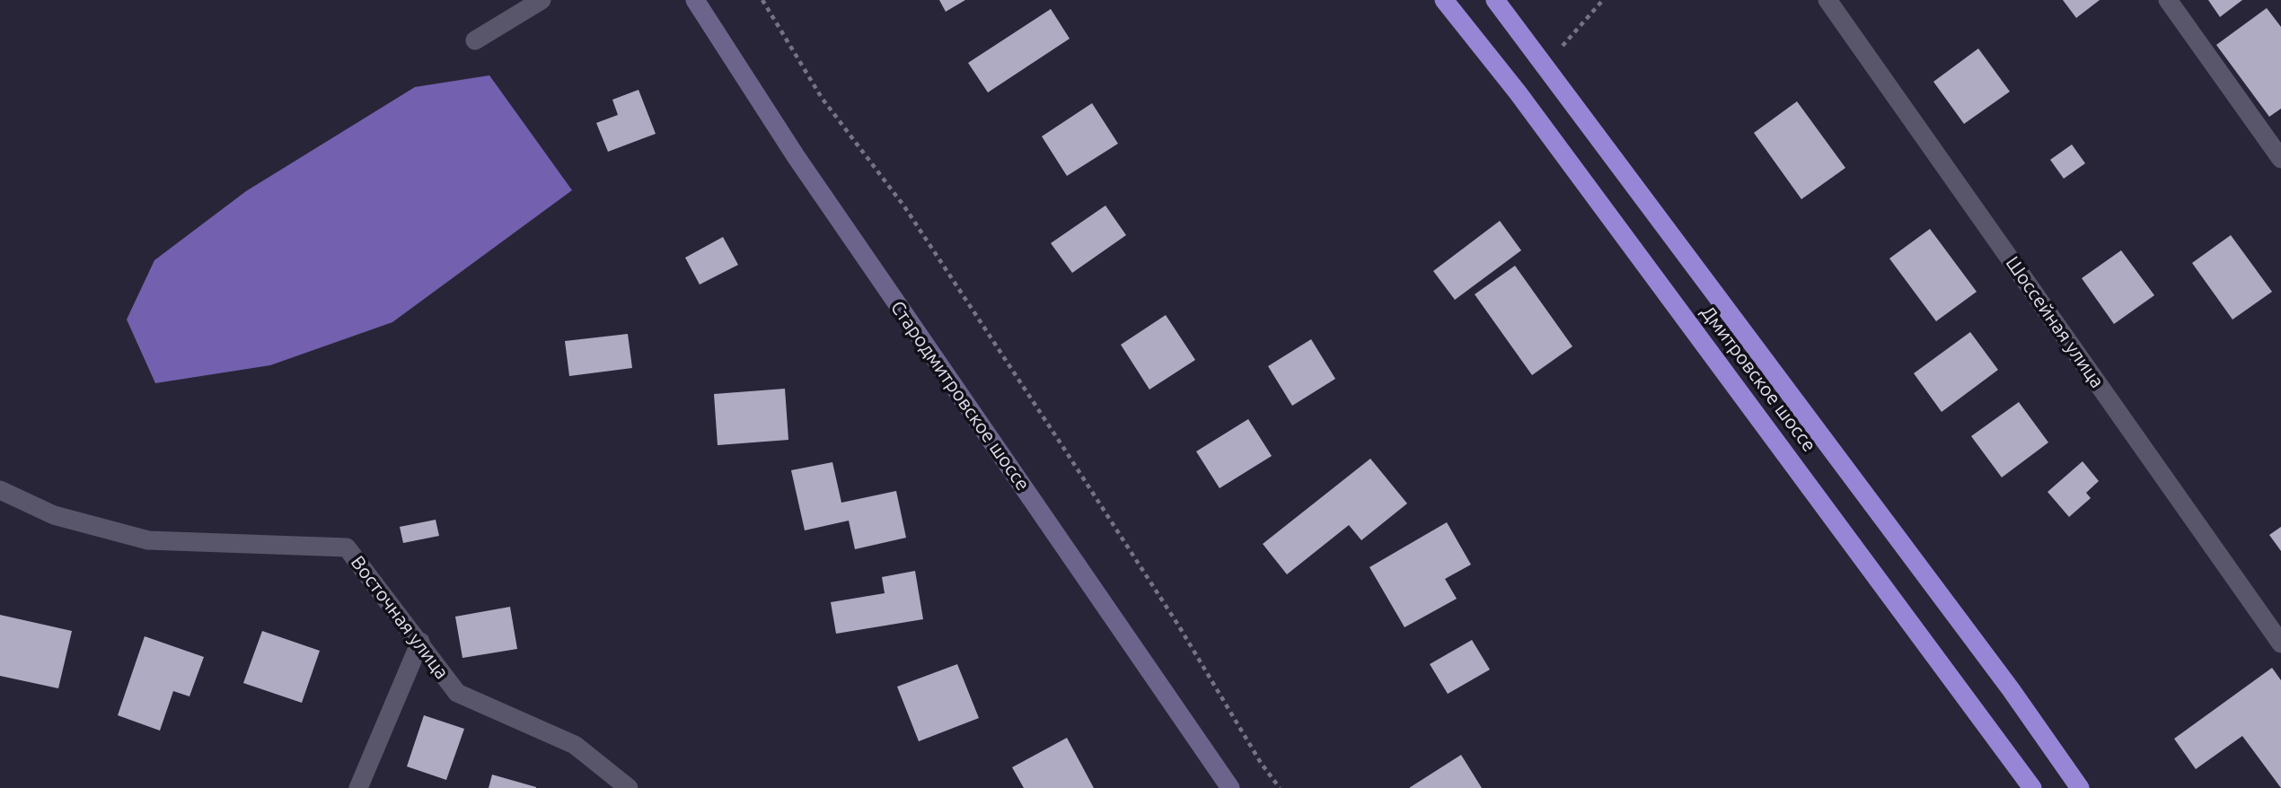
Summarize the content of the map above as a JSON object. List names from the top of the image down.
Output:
{
  "streets": {
    "highway": ["Дмитровское шоссе"],
    "street": ["Шоссейная улица", "Стародмитровское шоссе", "Восточная улица"]
  }
}
